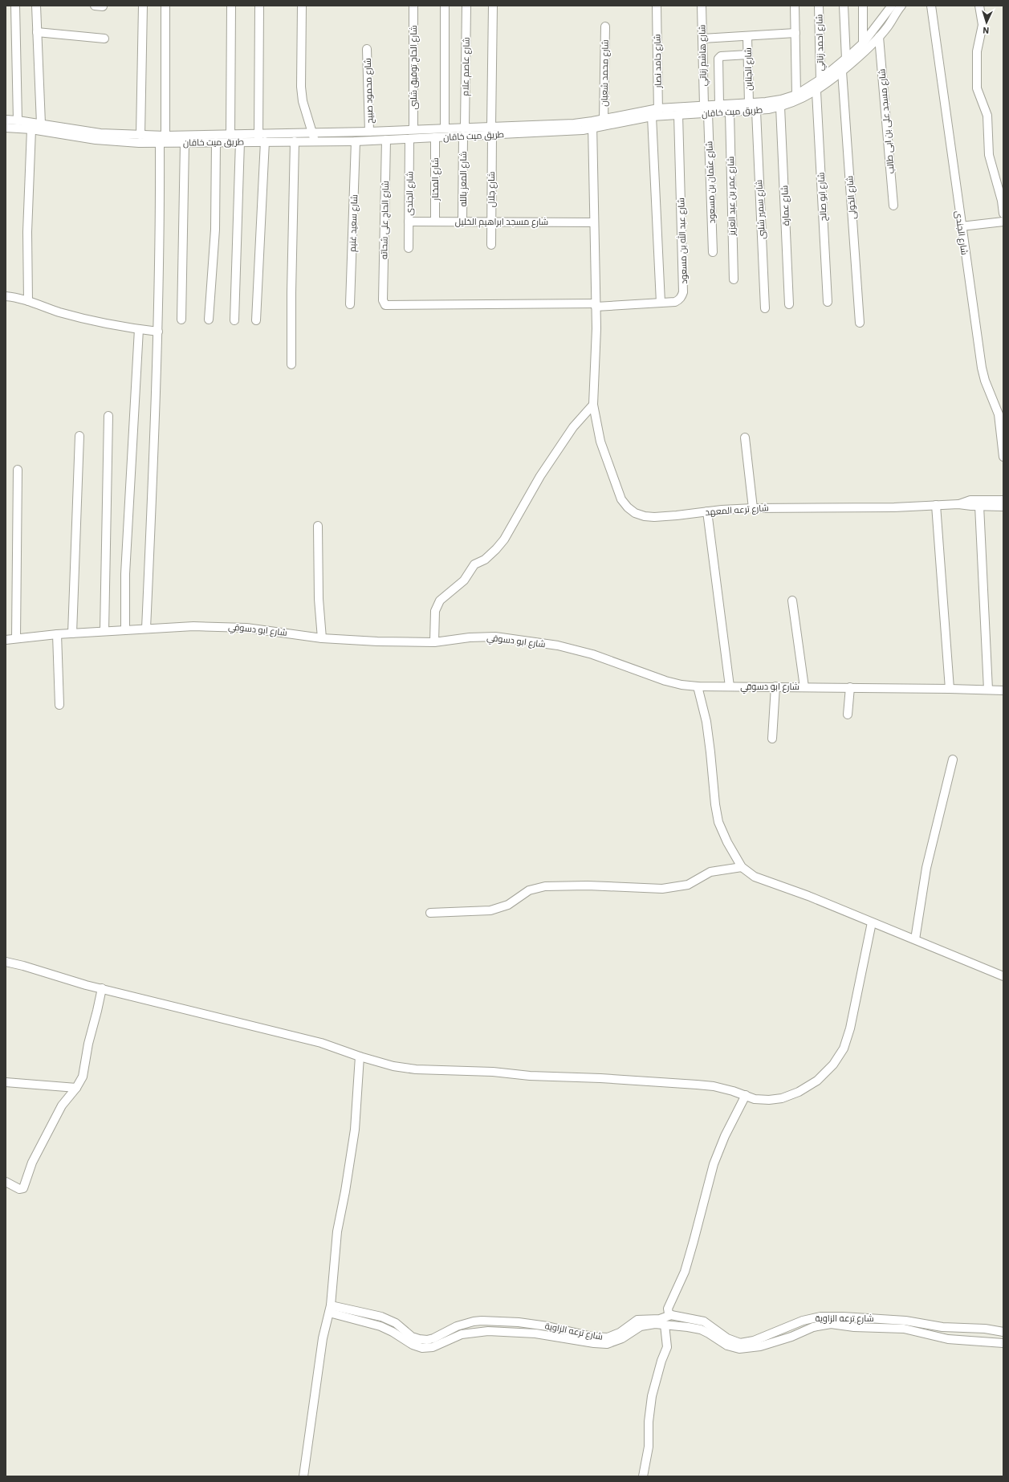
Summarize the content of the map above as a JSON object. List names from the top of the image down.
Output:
{
  "streets": {
    "street": [
      "شارع احمد زناتي",
      "شارع هاشم زناتي",
      "شارع حامد نصار",
      "شارع عاصم علام",
      "شارع الحاج توفيق شلبى",
      "شارع الجناين",
      "شارع محمد شعبان",
      "شارع محمود صبيح",
      "طريق ميت خاقان",
      "شارع مسجد على بن ابى طالب",
      "شارع المختار",
      "شارع المعز بالله",
      "شارع عثمان بن مسعود",
      "شارع جلال",
      "شارع الجندى",
      "شارع عمر بن عبد العزيز",
      "شارع ابو صالح",
      "شارع الخولى",
      "شارع عمارة",
      "شارع سمير شلبى",
      "شارع الحاج على شحاته",
      "شارع مسجد ابراهيم الخليل",
      "شارع سعيد غنيم",
      "شارع عبد الله بن مسعود",
      "شارع ترعه المعهد",
      "شارع ابو دسوقي",
      "شارع ترعه الزاوية"
    ]
  },
  "crossings": [
    ["شارع احمد زناتي", "طريق ميت خاقان"],
    ["شارع هاشم زناتي", "طريق ميت خاقان"],
    ["شارع حامد نصار", "طريق ميت خاقان"],
    ["شارع حامد نصار", "شارع عبد الله بن مسعود"],
    ["شارع عاصم علام", "طريق ميت خاقان"],
    ["شارع الحاج توفيق شلبى", "طريق ميت خاقان"],
    ["شارع الجناين", "طريق ميت خاقان"],
    ["شارع محمد شعبان", "طريق ميت خاقان"],
    ["شارع محمود صبيح", "طريق ميت خاقان"],
    ["طريق ميت خاقان", "شارع مسجد على بن ابى طالب"],
    ["طريق ميت خاقان", "شارع المختار"],
    ["طريق ميت خاقان", "شارع المعز بالله"],
    ["طريق ميت خاقان", "شارع عثمان بن مسعود"],
    ["طريق ميت خاقان", "شارع جلال"],
    ["طريق ميت خاقان", "شارع الجندى"],
    ["طريق ميت خاقان", "شارع عمر بن عبد العزيز"],
    ["طريق ميت خاقان", "شارع ابو صالح"],
    ["طريق ميت خاقان", "شارع الخولى"],
    ["طريق ميت خاقان", "شارع عمارة"],
    ["طريق ميت خاقان", "شارع سمير شلبى"],
    ["طريق ميت خاقان", "شارع الحاج على شحاته"],
    ["طريق ميت خاقان", "شارع سعيد غنيم"],
    ["طريق ميت خاقان", "شارع عبد الله بن مسعود"],
    ["طريق ميت خاقان", "شارع ترعه المعهد"],
    ["شارع المختار", "شارع مسجد ابراهيم الخليل"],
    ["شارع المعز بالله", "شارع مسجد ابراهيم الخليل"],
    ["شارع جلال", "شارع مسجد ابراهيم الخليل"],
    ["شارع الجندى", "شارع مسجد ابراهيم الخليل"],
    ["شارع الحاج على شحاته", "شارع عبد الله بن مسعود"],
    ["شارع مسجد ابراهيم الخليل", "شارع ترعه المعهد"],
    ["شارع عبد الله بن مسعود", "شارع ترعه المعهد"]
  ],
  "north": "bottom"
}
